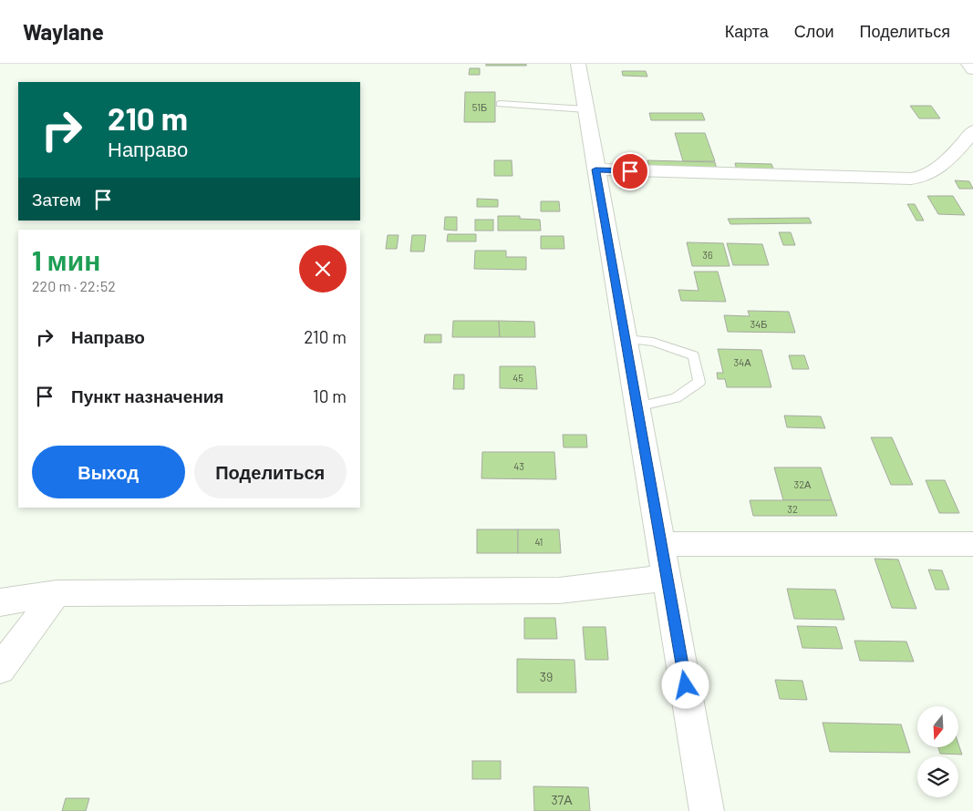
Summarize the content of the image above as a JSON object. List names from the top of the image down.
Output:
{
  "house_numbers": [
    "51Б",
    "36",
    "34Б",
    "34А",
    "45",
    "43",
    "32А",
    "32",
    "41",
    "39",
    "37А"
  ],
  "north": "bottom",
  "page": {
    "header": "Waylane",
    "nav": ["Карта", "Слои", "Поделиться"],
    "turn": ["210 m", "Направо"],
    "then": "Затем",
    "heading": ["1 мин", "220 m · 22:52"],
    "list": [
      {
        "name": "Направо",
        "value": "210 m"
      },
      {
        "name": "Пункт назначения",
        "value": "10 m"
      }
    ],
    "buttons": ["Выход", "Поделиться"]
  }
}
